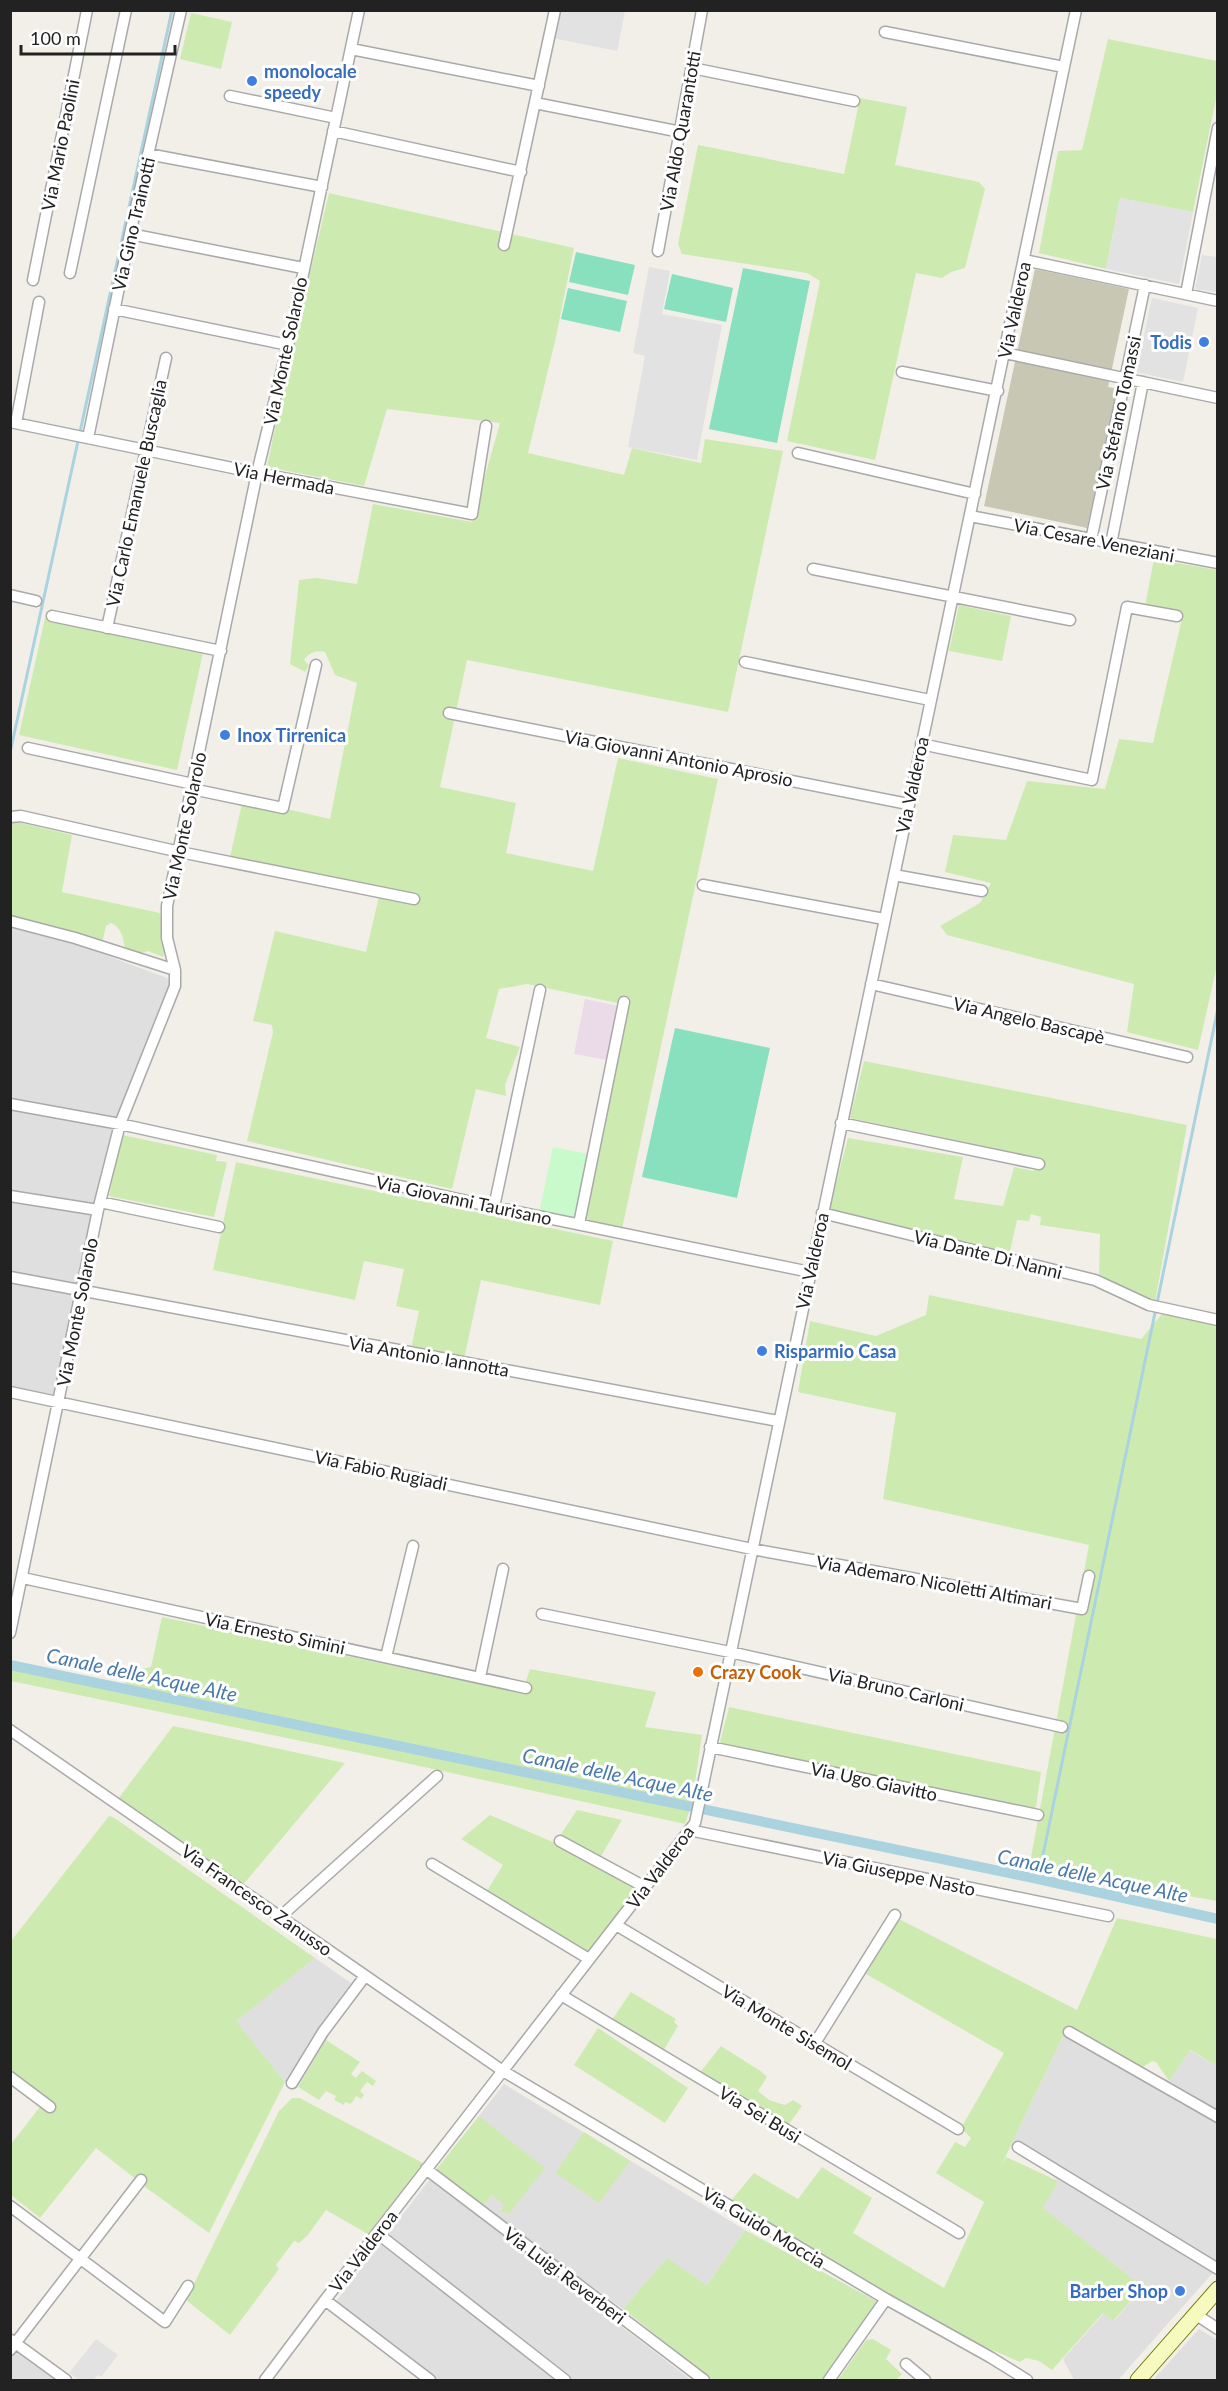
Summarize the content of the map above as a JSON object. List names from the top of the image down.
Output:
{
  "streets": {
    "street": [
      "Via Aldo Quarantotti",
      "Via Mario Paolini",
      "Via Gino Trainotti",
      "Via Valderoa",
      "Via Monte Solarolo",
      "Via Stefano Tomassi",
      "Via Hermada",
      "Via Carlo Emanuele Buscaglia",
      "Via Cesare Veneziani",
      "Via Giovanni Antonio Aprosio",
      "Via Angelo Bascapè",
      "Via Giovanni Taurisano",
      "Via Dante Di Nanni",
      "Via Antonio Iannotta",
      "Via Fabio Rugiadi",
      "Via Ademaro Nicoletti Altimari",
      "Via Ernesto Simini",
      "Via Bruno Carloni",
      "Via Ugo Giavitto",
      "Via Giuseppe Nasto",
      "Via Francesco Zanusso",
      "Via Monte Sisemol",
      "Via Sei Busi",
      "Via Guido Moccia",
      "Via Luigi Reverberi"
    ]
  },
  "crossings": [
    ["Via Gino Trainotti", "Via Hermada"],
    ["Via Valderoa", "Via Cesare Veneziani"],
    ["Via Valderoa", "Via Giovanni Antonio Aprosio"],
    ["Via Valderoa", "Via Angelo Bascapè"],
    ["Via Valderoa", "Via Giovanni Taurisano"],
    ["Via Valderoa", "Via Dante Di Nanni"],
    ["Via Valderoa", "Via Antonio Iannotta"],
    ["Via Valderoa", "Via Fabio Rugiadi"],
    ["Via Valderoa", "Via Ademaro Nicoletti Altimari"],
    ["Via Valderoa", "Via Bruno Carloni"],
    ["Via Valderoa", "Via Ugo Giavitto"],
    ["Via Valderoa", "Via Giuseppe Nasto"],
    ["Via Valderoa", "Via Francesco Zanusso"],
    ["Via Valderoa", "Via Monte Sisemol"],
    ["Via Valderoa", "Via Sei Busi"],
    ["Via Valderoa", "Via Guido Moccia"],
    ["Via Valderoa", "Via Luigi Reverberi"],
    ["Via Monte Solarolo", "Via Hermada"],
    ["Via Monte Solarolo", "Via Giovanni Taurisano"],
    ["Via Monte Solarolo", "Via Antonio Iannotta"],
    ["Via Monte Solarolo", "Via Fabio Rugiadi"],
    ["Via Monte Solarolo", "Via Ernesto Simini"],
    ["Via Stefano Tomassi", "Via Cesare Veneziani"],
    ["Via Hermada", "Via Carlo Emanuele Buscaglia"],
    ["Via Fabio Rugiadi", "Via Ademaro Nicoletti Altimari"],
    ["Via Francesco Zanusso", "Via Guido Moccia"]
  ],
  "water": ["Canale delle Acque Alte"],
  "places": [
    "monolocale speedy",
    "Todis",
    "Inox Tirrenica",
    "Risparmio Casa",
    "Crazy Cook",
    "Barber Shop"
  ],
  "scale_bar": "100 m"
}
